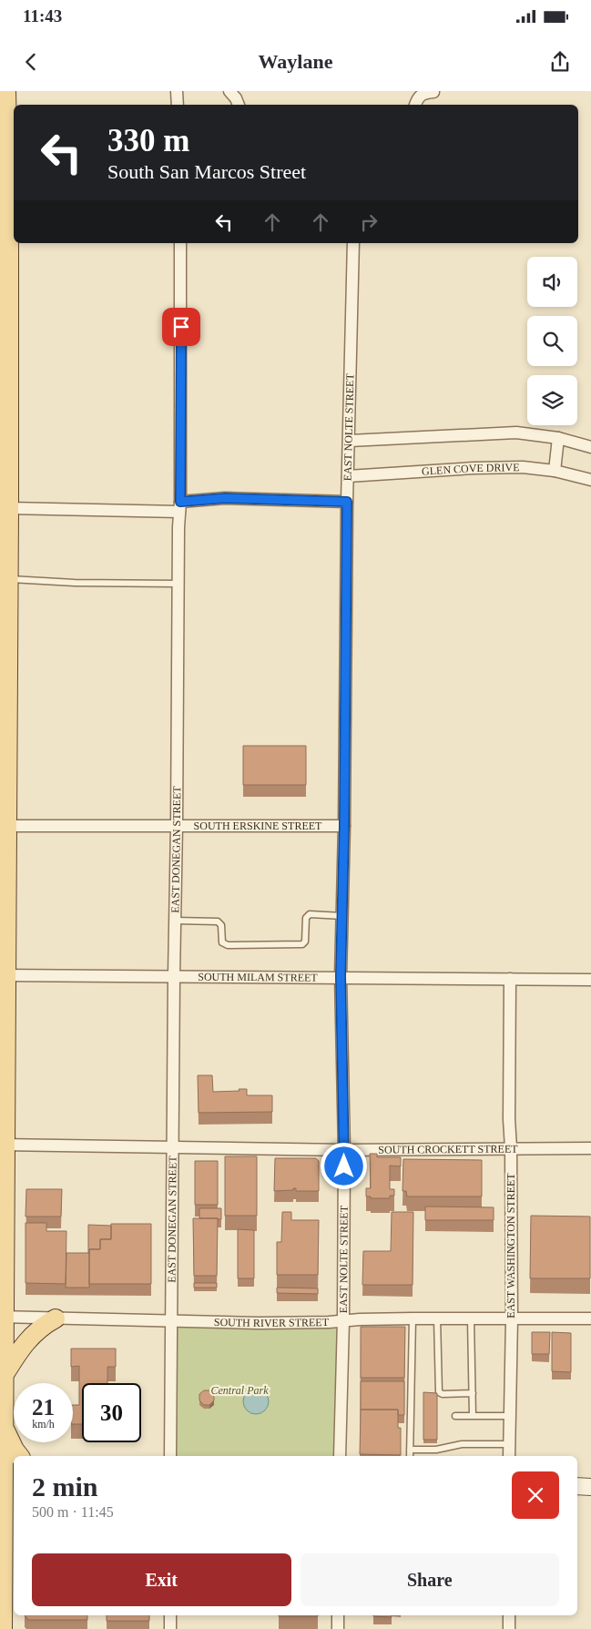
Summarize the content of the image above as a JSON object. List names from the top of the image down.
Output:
{
  "streets": {
    "street": [
      "EAST NOLTE STREET",
      "GLEN COVE DRIVE",
      "SOUTH ERSKINE STREET",
      "EAST DONEGAN STREET",
      "SOUTH MILAM STREET",
      "SOUTH CROCKETT STREET",
      "EAST WASHINGTON STREET",
      "SOUTH RIVER STREET"
    ]
  },
  "crossings": [
    ["EAST NOLTE STREET", "GLEN COVE DRIVE"],
    ["EAST NOLTE STREET", "SOUTH ERSKINE STREET"],
    ["EAST NOLTE STREET", "SOUTH MILAM STREET"],
    ["EAST NOLTE STREET", "SOUTH CROCKETT STREET"],
    ["EAST NOLTE STREET", "SOUTH RIVER STREET"],
    ["SOUTH ERSKINE STREET", "EAST DONEGAN STREET"],
    ["EAST DONEGAN STREET", "SOUTH MILAM STREET"],
    ["EAST DONEGAN STREET", "SOUTH CROCKETT STREET"],
    ["EAST DONEGAN STREET", "SOUTH RIVER STREET"],
    ["SOUTH MILAM STREET", "EAST WASHINGTON STREET"],
    ["SOUTH CROCKETT STREET", "EAST WASHINGTON STREET"],
    ["EAST WASHINGTON STREET", "SOUTH RIVER STREET"]
  ],
  "parks": ["Central Park"],
  "page": {
    "status": "11:43",
    "header": "Waylane",
    "turn": ["330 m", "South San Marcos Street"],
    "speed": "21 km/h",
    "limit": "30",
    "heading": ["2 min", "500 m · 11:45"],
    "buttons": ["Exit", "Share"]
  }
}
